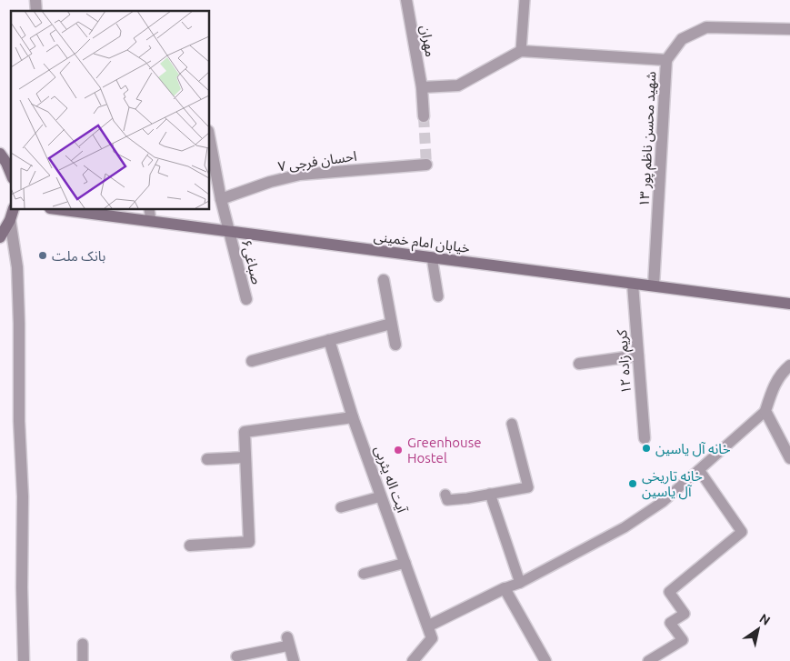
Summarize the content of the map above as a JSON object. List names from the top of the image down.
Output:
{
  "streets": {
    "main road": ["خیابان امام خمینی"],
    "street": [
      "مهران",
      "شهید محسن ناظم پور ۱۳",
      "احسان فرجی ۷",
      "صباغی۶",
      "کریم زاده ۱۲",
      "آیت اله یثربی"
    ]
  },
  "crossings": [
    ["شهید محسن ناظم پور ۱۳", "خیابان امام خمینی"],
    ["خیابان امام خمینی", "صباغی۶"],
    ["خیابان امام خمینی", "کریم زاده ۱۲"]
  ],
  "places": [
    "بانک ملت",
    "خانه آل یاسین",
    "Greenhouse Hostel",
    "خانه تاریخی آل یاسین"
  ],
  "north": "top right"
}
